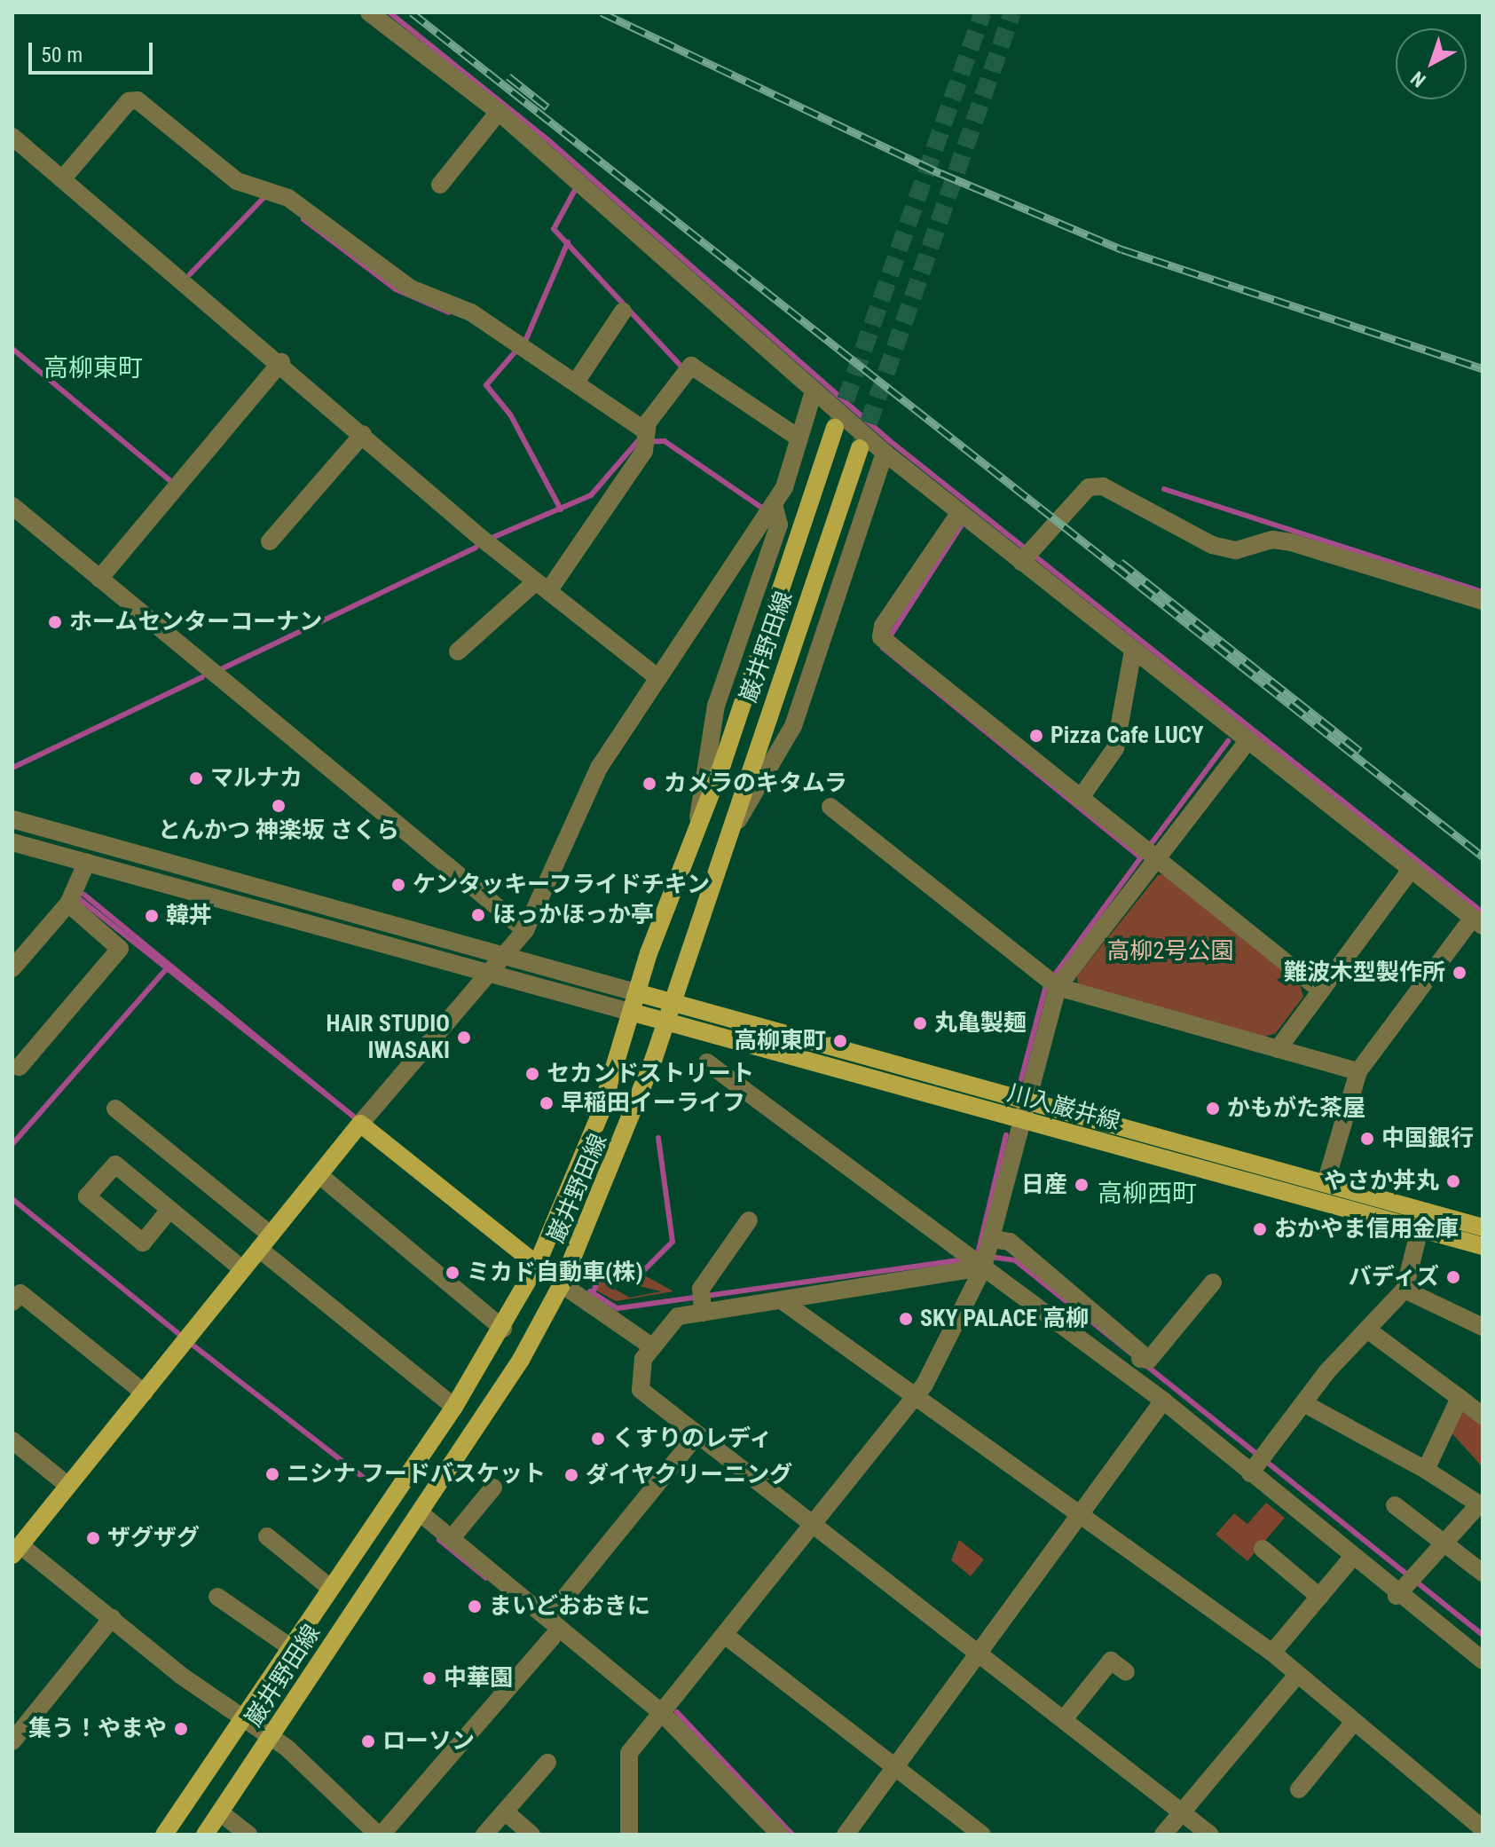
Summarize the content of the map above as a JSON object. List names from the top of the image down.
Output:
{
  "streets": {
    "main road": ["巌井野田線", "川入巌井線"]
  },
  "crossings": [
    ["巌井野田線", "川入巌井線"]
  ],
  "districts": ["高柳東町", "高柳西町"],
  "parks": ["高柳2号公園"],
  "places": [
    "ホームセンターコーナン",
    "Pizza Cafe LUCY",
    "マルナカ",
    "カメラのキタムラ",
    "とんかつ 神楽坂 さくら",
    "ケンタッキーフライドチキン",
    "ほっかほっか亭",
    "韓丼",
    "難波木型製作所",
    "丸亀製麺",
    "HAIR STUDIO IWASAKI",
    "高柳東町",
    "セカンドストリート",
    "早稲田イーライフ",
    "かもがた茶屋",
    "中国銀行",
    "やさか丼丸",
    "日産",
    "おかやま信用金庫",
    "ミカド自動車(株)",
    "バディズ",
    "SKY PALACE 高柳",
    "くすりのレディ",
    "ニシナ フードバスケット",
    "ダイヤクリーニング",
    "ザグザグ",
    "まいどおおきに",
    "中華園",
    "集う！やまや",
    "ローソン"
  ],
  "scale_bar": "50 m",
  "north": "bottom left"
}
